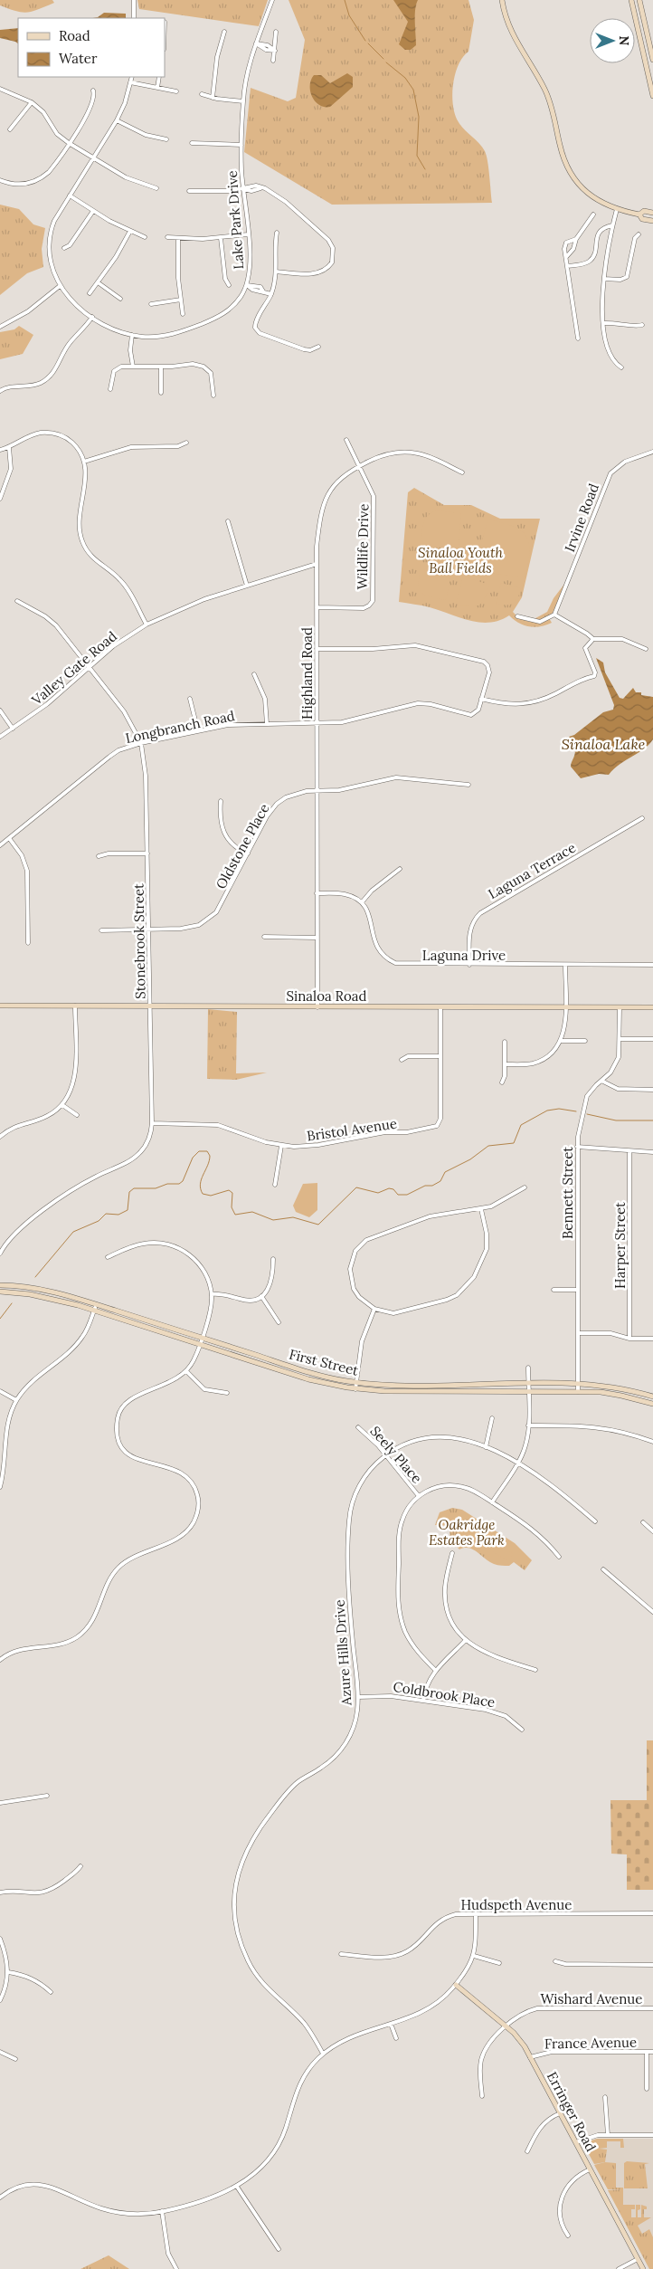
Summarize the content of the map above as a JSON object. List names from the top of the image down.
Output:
{
  "streets": {
    "main road": ["Sinaloa Road", "First Street", "Erringer Road"],
    "street": [
      "Lake Park Drive",
      "Irvine Road",
      "Wildlife Drive",
      "Valley Gate Road",
      "Highland Road",
      "Longbranch Road",
      "Oldstone Place",
      "Laguna Terrace",
      "Stonebrook Street",
      "Laguna Drive",
      "Bristol Avenue",
      "Bennett Street",
      "Harper Street",
      "Seely Place",
      "Azure Hills Drive",
      "Coldbrook Place",
      "Hudspeth Avenue",
      "Wishard Avenue",
      "France Avenue"
    ]
  },
  "crossings": [
    ["Wildlife Drive", "Highland Road"],
    ["Valley Gate Road", "Highland Road"],
    ["Valley Gate Road", "Stonebrook Street"],
    ["Highland Road", "Longbranch Road"],
    ["Highland Road", "Oldstone Place"],
    ["Highland Road", "Sinaloa Road"],
    ["Longbranch Road", "Stonebrook Street"],
    ["Oldstone Place", "Stonebrook Street"],
    ["Laguna Terrace", "Laguna Drive"],
    ["Stonebrook Street", "Sinaloa Road"],
    ["Stonebrook Street", "Bristol Avenue"],
    ["Sinaloa Road", "Bristol Avenue"],
    ["Sinaloa Road", "Bennett Street"],
    ["Bennett Street", "First Street"],
    ["Seely Place", "Azure Hills Drive"],
    ["Azure Hills Drive", "Coldbrook Place"],
    ["Wishard Avenue", "Erringer Road"],
    ["France Avenue", "Erringer Road"]
  ],
  "water": ["Sinaloa Lake"],
  "parks": ["Sinaloa Youth Ball Fields", "Oakridge Estates Park"],
  "legend": ["Road", "Water"],
  "north": "right"
}
